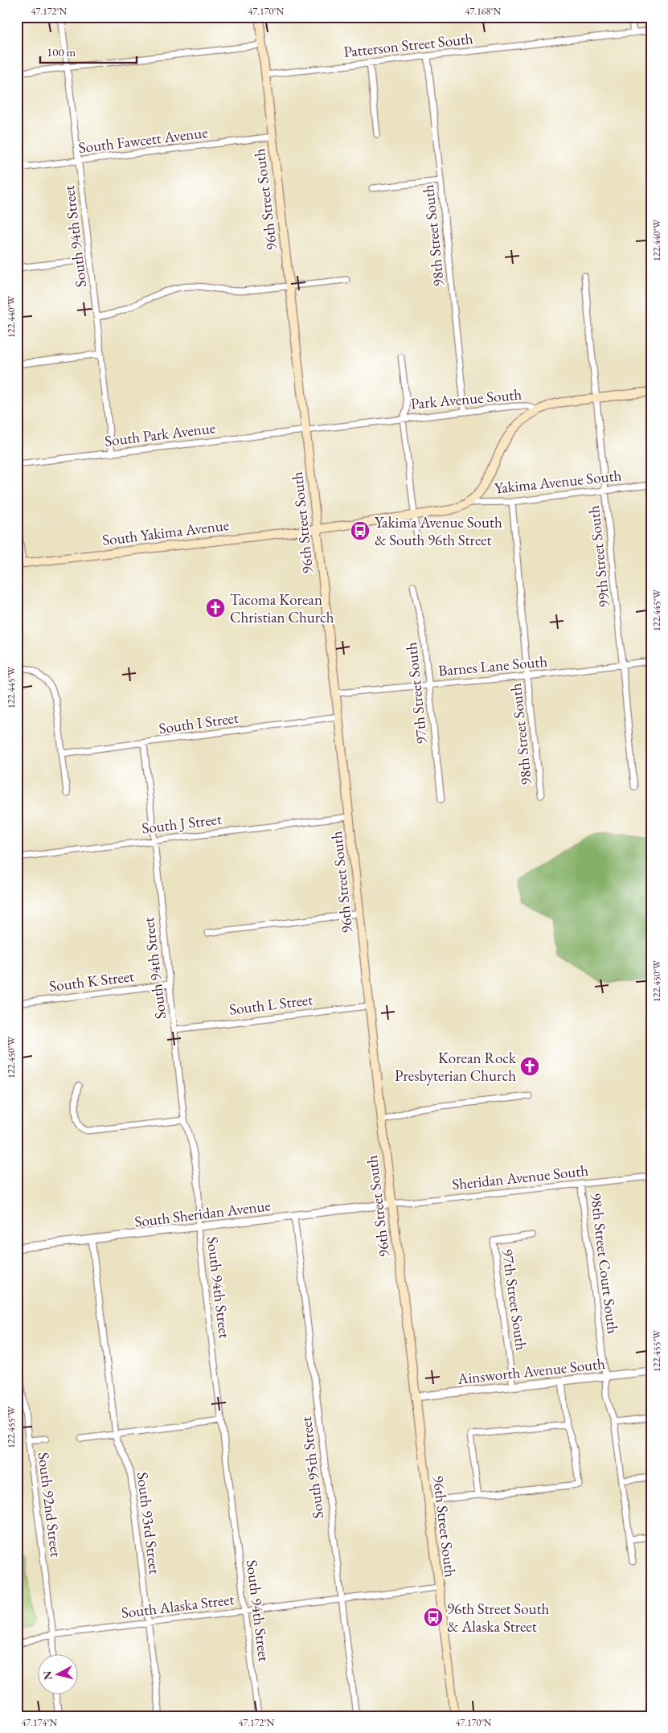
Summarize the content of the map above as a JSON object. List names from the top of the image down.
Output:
{
  "streets": {
    "main road": [
      "96th Street South",
      "Park Avenue South",
      "Yakima Avenue South",
      "South Yakima Avenue"
    ],
    "street": [
      "Patterson Street South",
      "South Fawcett Avenue",
      "98th Street South",
      "South 94th Street",
      "South Park Avenue",
      "99th Street South",
      "Barnes Lane South",
      "97th Street South",
      "South I Street",
      "South J Street",
      "South K Street",
      "South L Street",
      "Sheridan Avenue South",
      "South Sheridan Avenue",
      "98th Street Court South",
      "Ainsworth Avenue South",
      "South 95th Street",
      "South 92nd Street",
      "South 93rd Street",
      "South Alaska Street"
    ]
  },
  "crossings": [
    ["Patterson Street South", "96th Street South"],
    ["Patterson Street South", "98th Street South"],
    ["South Fawcett Avenue", "96th Street South"],
    ["South Fawcett Avenue", "South 94th Street"],
    ["96th Street South", "Park Avenue South"],
    ["96th Street South", "South Park Avenue"],
    ["96th Street South", "Yakima Avenue South"],
    ["96th Street South", "South Yakima Avenue"],
    ["96th Street South", "Barnes Lane South"],
    ["96th Street South", "South I Street"],
    ["96th Street South", "South J Street"],
    ["96th Street South", "South L Street"],
    ["96th Street South", "Sheridan Avenue South"],
    ["96th Street South", "South Sheridan Avenue"],
    ["96th Street South", "Ainsworth Avenue South"],
    ["96th Street South", "South Alaska Street"],
    ["98th Street South", "Park Avenue South"],
    ["98th Street South", "Yakima Avenue South"],
    ["98th Street South", "Barnes Lane South"],
    ["South 94th Street", "South Park Avenue"],
    ["South 94th Street", "South I Street"],
    ["South 94th Street", "South J Street"],
    ["South 94th Street", "South K Street"],
    ["South 94th Street", "South L Street"],
    ["South 94th Street", "South Sheridan Avenue"],
    ["South 94th Street", "South Alaska Street"],
    ["Park Avenue South", "South Park Avenue"],
    ["Park Avenue South", "Yakima Avenue South"],
    ["Park Avenue South", "99th Street South"],
    ["Yakima Avenue South", "South Yakima Avenue"],
    ["Yakima Avenue South", "99th Street South"],
    ["99th Street South", "Barnes Lane South"],
    ["Barnes Lane South", "97th Street South"],
    ["97th Street South", "Ainsworth Avenue South"],
    ["Sheridan Avenue South", "South Sheridan Avenue"],
    ["Sheridan Avenue South", "98th Street Court South"],
    ["South Sheridan Avenue", "South 95th Street"],
    ["South Sheridan Avenue", "South 93rd Street"],
    ["98th Street Court South", "Ainsworth Avenue South"],
    ["South 95th Street", "South Alaska Street"],
    ["South 92nd Street", "South Alaska Street"],
    ["South 93rd Street", "South Alaska Street"]
  ],
  "places": {
    "bus stop": ["Yakima Avenue South & South 96th Street", "96th Street South & Alaska Street"],
    "church": ["Tacoma Korean Christian Church", "Korean Rock Presbyterian Church"]
  },
  "scale_bar": "100 m",
  "north": "left",
  "coordinates": [
    "47.172°N",
    "47.170°N",
    "47.168°N",
    "122.440°W",
    "122.445°W",
    "122.450°W",
    "122.455°W",
    "47.174°N"
  ]
}
